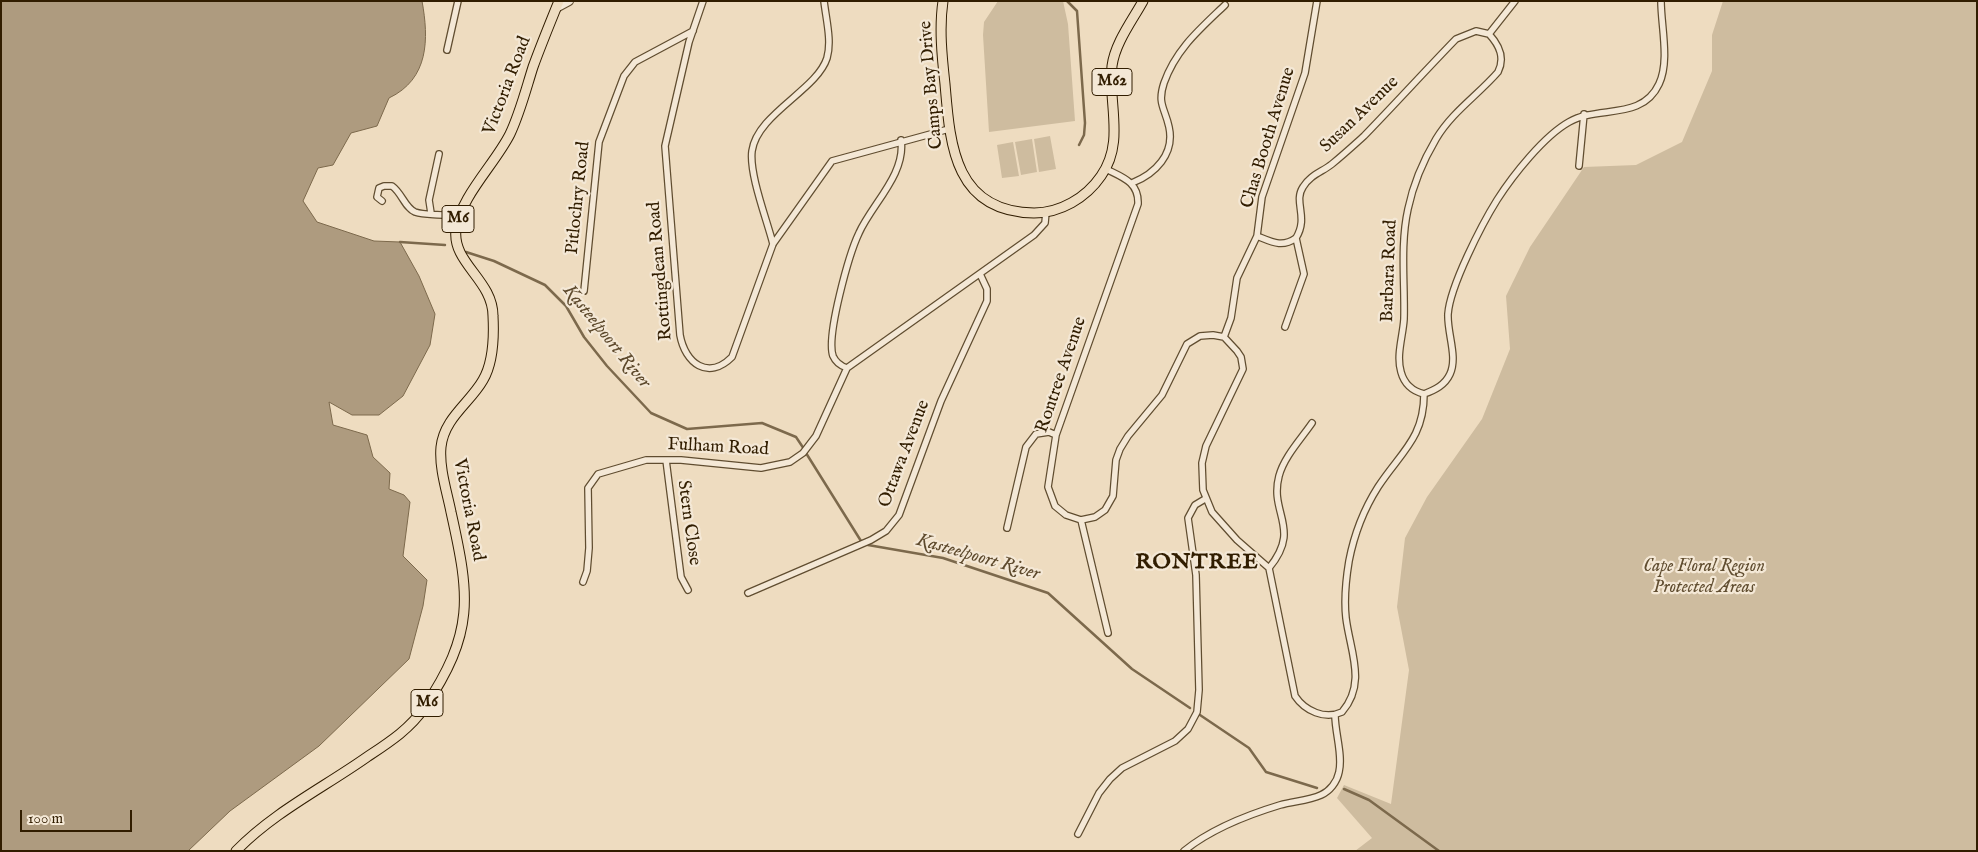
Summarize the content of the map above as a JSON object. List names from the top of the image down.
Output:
{
  "streets": {
    "main road": [
      "M62",
      "Camps Bay Drive",
      "Victoria Road",
      "M6"
    ],
    "street": [
      "Susan Avenue",
      "Chas Booth Avenue",
      "Pitlochry Road",
      "Rottingdean Road",
      "Barbara Road",
      "Rontree Avenue",
      "Fulham Road",
      "Ottawa Avenue",
      "Stern Close"
    ]
  },
  "crossings": [
    ["Camps Bay Drive", "Rottingdean Road"],
    ["Susan Avenue", "Barbara Road"],
    ["Pitlochry Road", "Rottingdean Road"],
    ["Fulham Road", "Stern Close"]
  ],
  "districts": ["RONTREE"],
  "water": ["Kasteelpoort River"],
  "parks": ["Cape Floral Region Protected Areas"],
  "scale_bar": "100 m"
}
